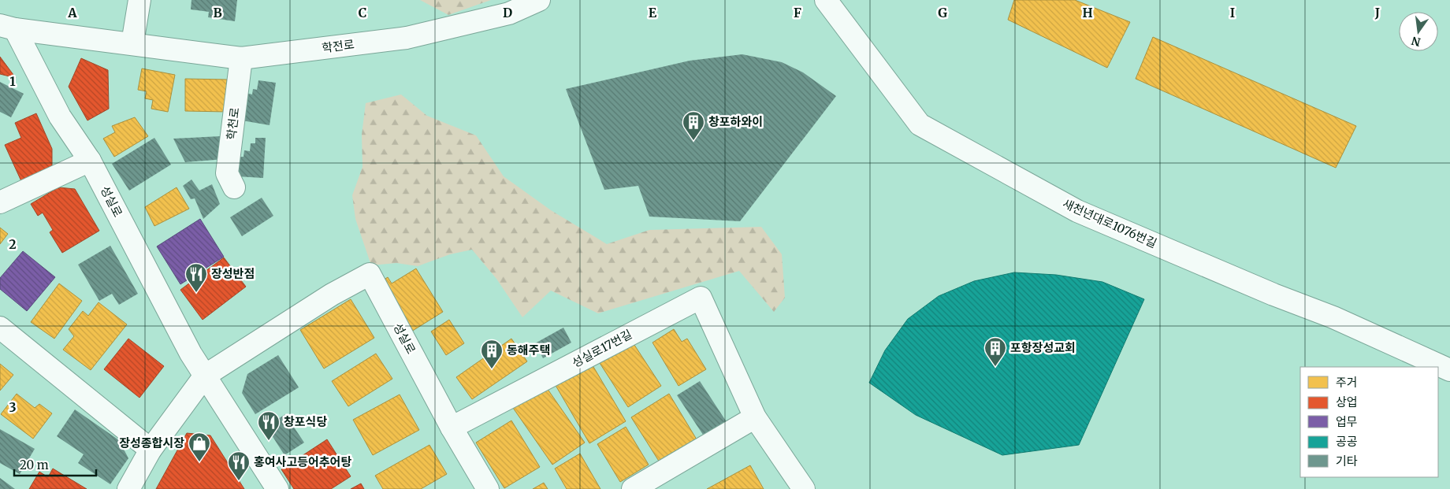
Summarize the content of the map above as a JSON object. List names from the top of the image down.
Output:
{
  "streets": {
    "street": [
      "학전로",
      "학천로",
      "성실로",
      "새천년대로1076번길",
      "성실로17번길"
    ]
  },
  "crossings": [
    ["학전로", "학천로"],
    ["학전로", "성실로"],
    ["성실로", "성실로17번길"]
  ],
  "places": {
    "building": ["창포하와이", "포항장성교회", "동해주택"],
    "restaurant": ["장성반점", "창포식당", "홍여사고등어추어탕"],
    "shop": ["장성종합시장"]
  },
  "legend": [
    "주거",
    "상업",
    "업무",
    "공공",
    "기타"
  ],
  "scale_bar": "20 m",
  "north": "bottom",
  "grid": {
    "columns": [
      "A",
      "B",
      "C",
      "D",
      "E",
      "F",
      "G",
      "H",
      "I",
      "J"
    ],
    "rows": ["1", "2", "3"]
  }
}
